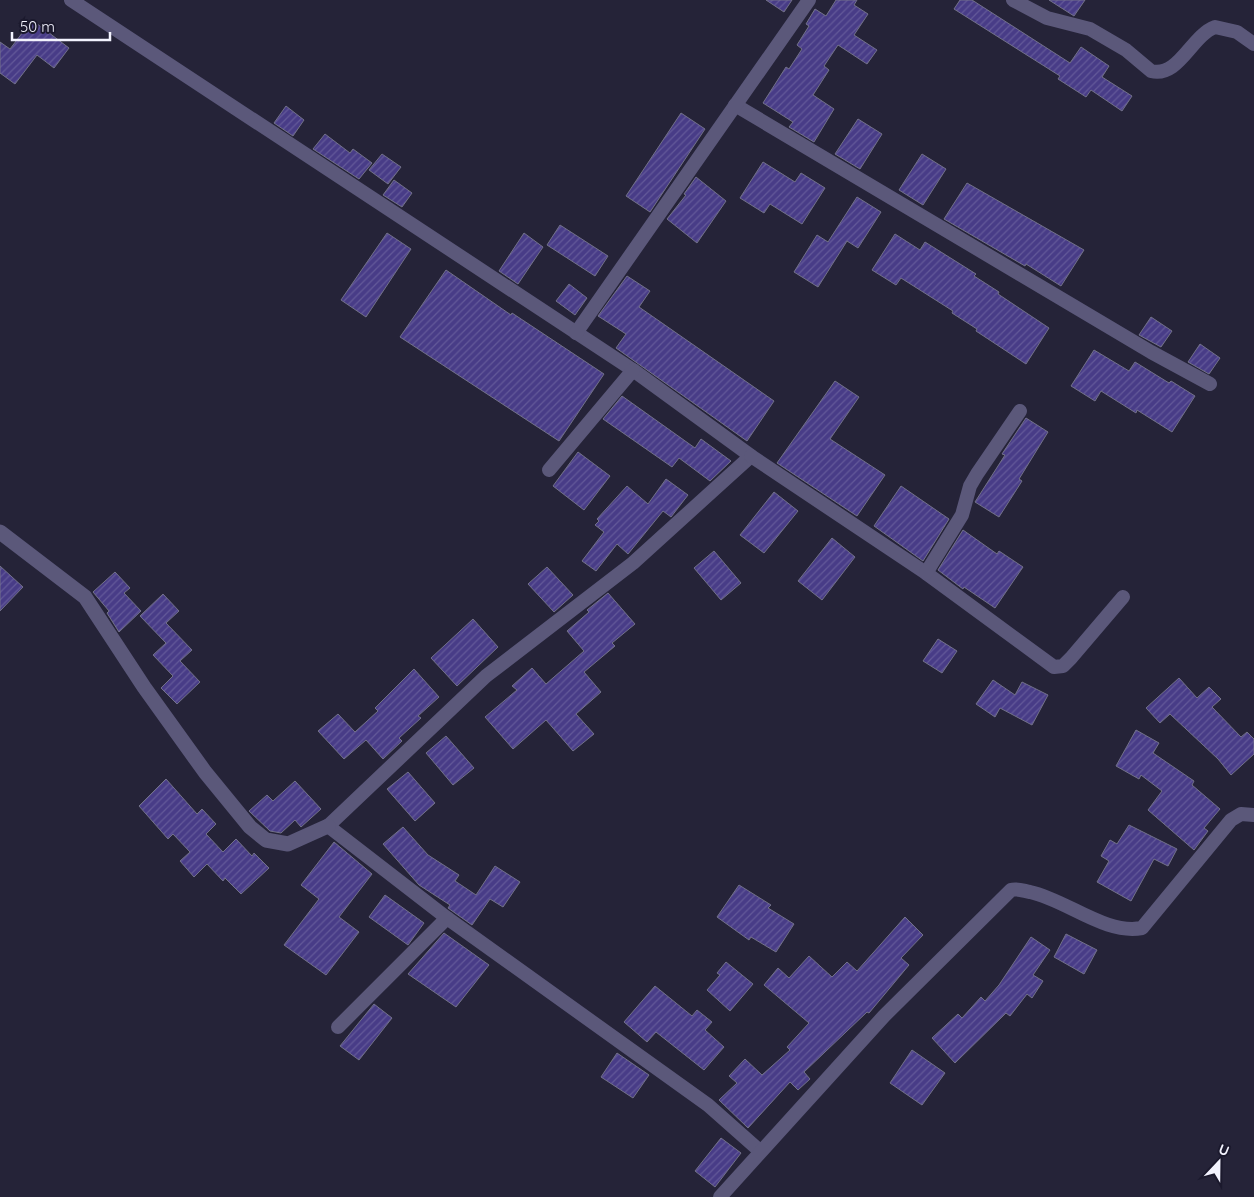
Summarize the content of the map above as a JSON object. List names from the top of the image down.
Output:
{
  "scale_bar": "50 m",
  "north": "top"
}
